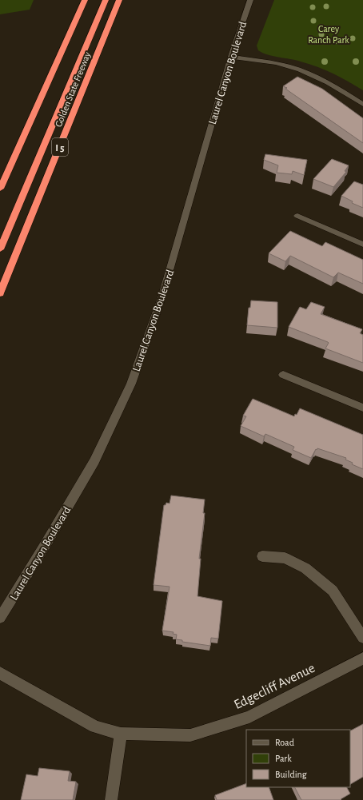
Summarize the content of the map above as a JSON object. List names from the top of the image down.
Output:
{
  "streets": {
    "highway": ["Golden State Freeway", "I 5"],
    "street": ["Laurel Canyon Boulevard", "Edgecliff Avenue"]
  },
  "parks": ["Carey Ranch Park"],
  "legend": ["Road", "Park", "Building"]
}
